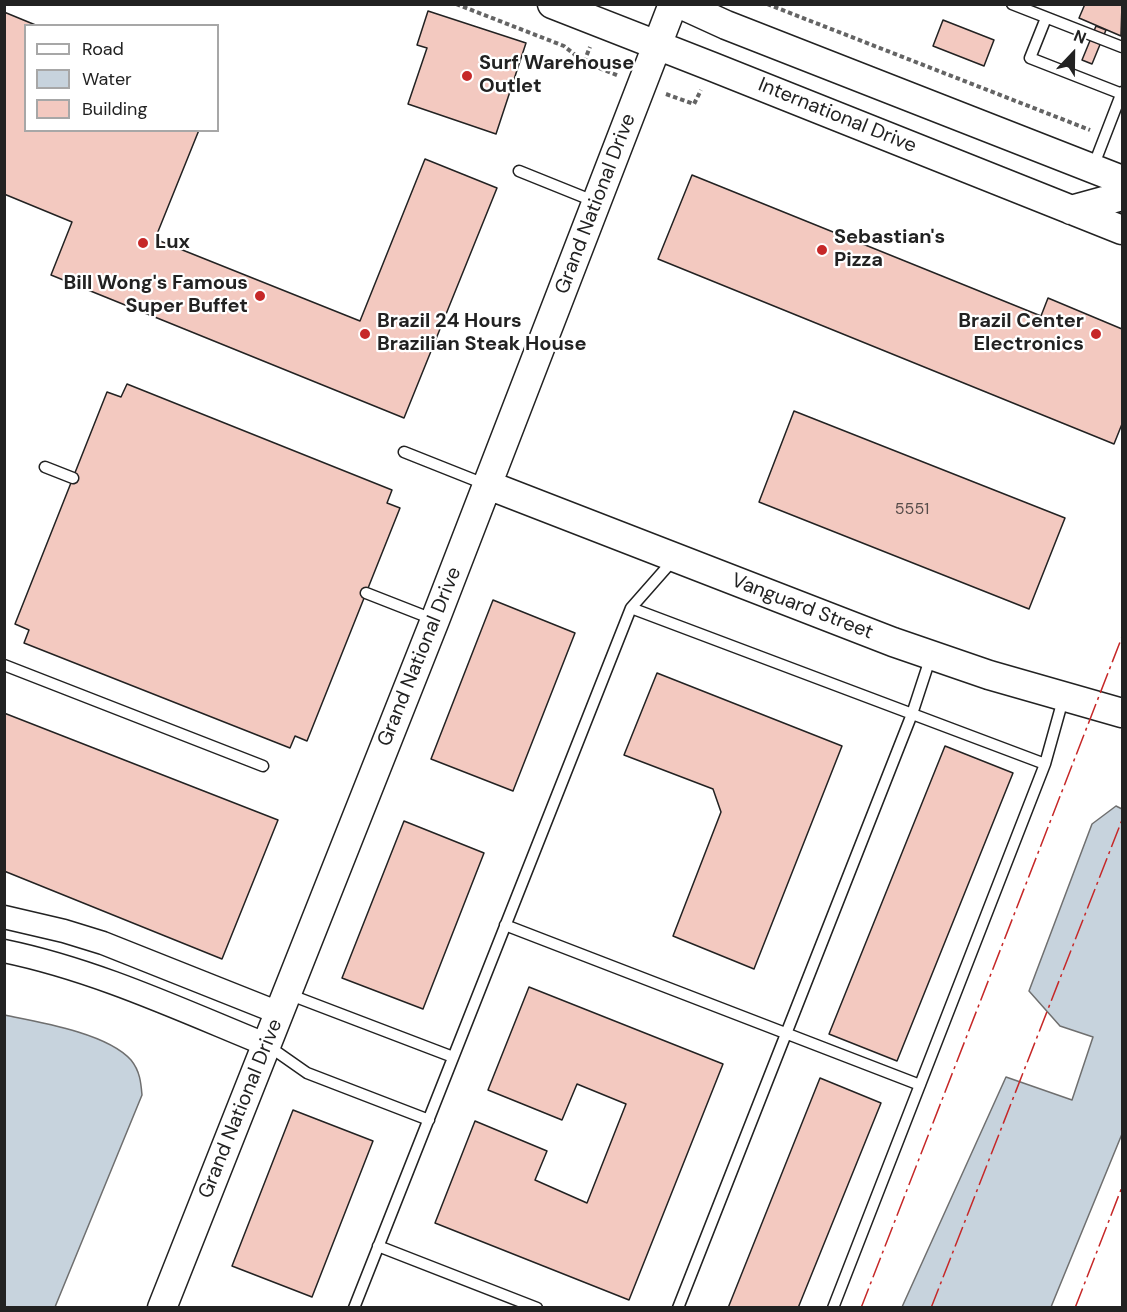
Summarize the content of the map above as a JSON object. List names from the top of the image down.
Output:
{
  "streets": {
    "street": ["International Drive", "Grand National Drive", "Vanguard Street"]
  },
  "crossings": [
    ["International Drive", "Grand National Drive"],
    ["Grand National Drive", "Vanguard Street"]
  ],
  "places": [
    "Surf Warehouse Outlet",
    "Lux",
    "Sebastian's Pizza",
    "Bill Wong's Famous Super Buffet",
    "Brazil 24 Hours Brazilian Steak House",
    "Brazil Center Electronics"
  ],
  "house_numbers": ["5551"],
  "legend": ["Road", "Water", "Building"],
  "north": "top"
}
